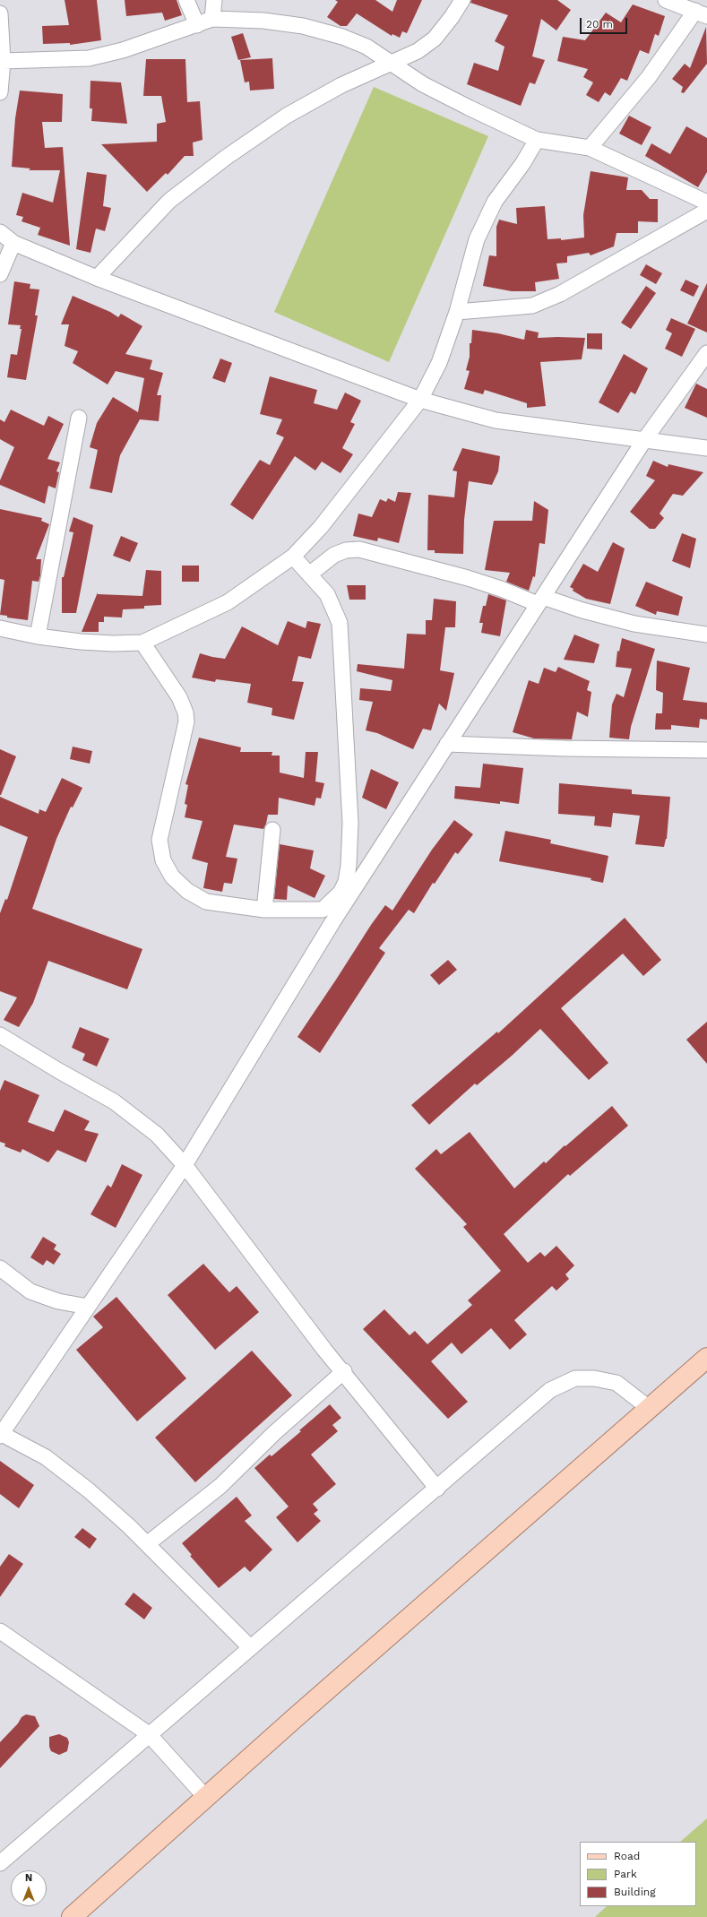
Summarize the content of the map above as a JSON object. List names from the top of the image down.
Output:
{
  "legend": ["Road", "Park", "Building"],
  "scale_bar": "20 m",
  "north": "top"
}
